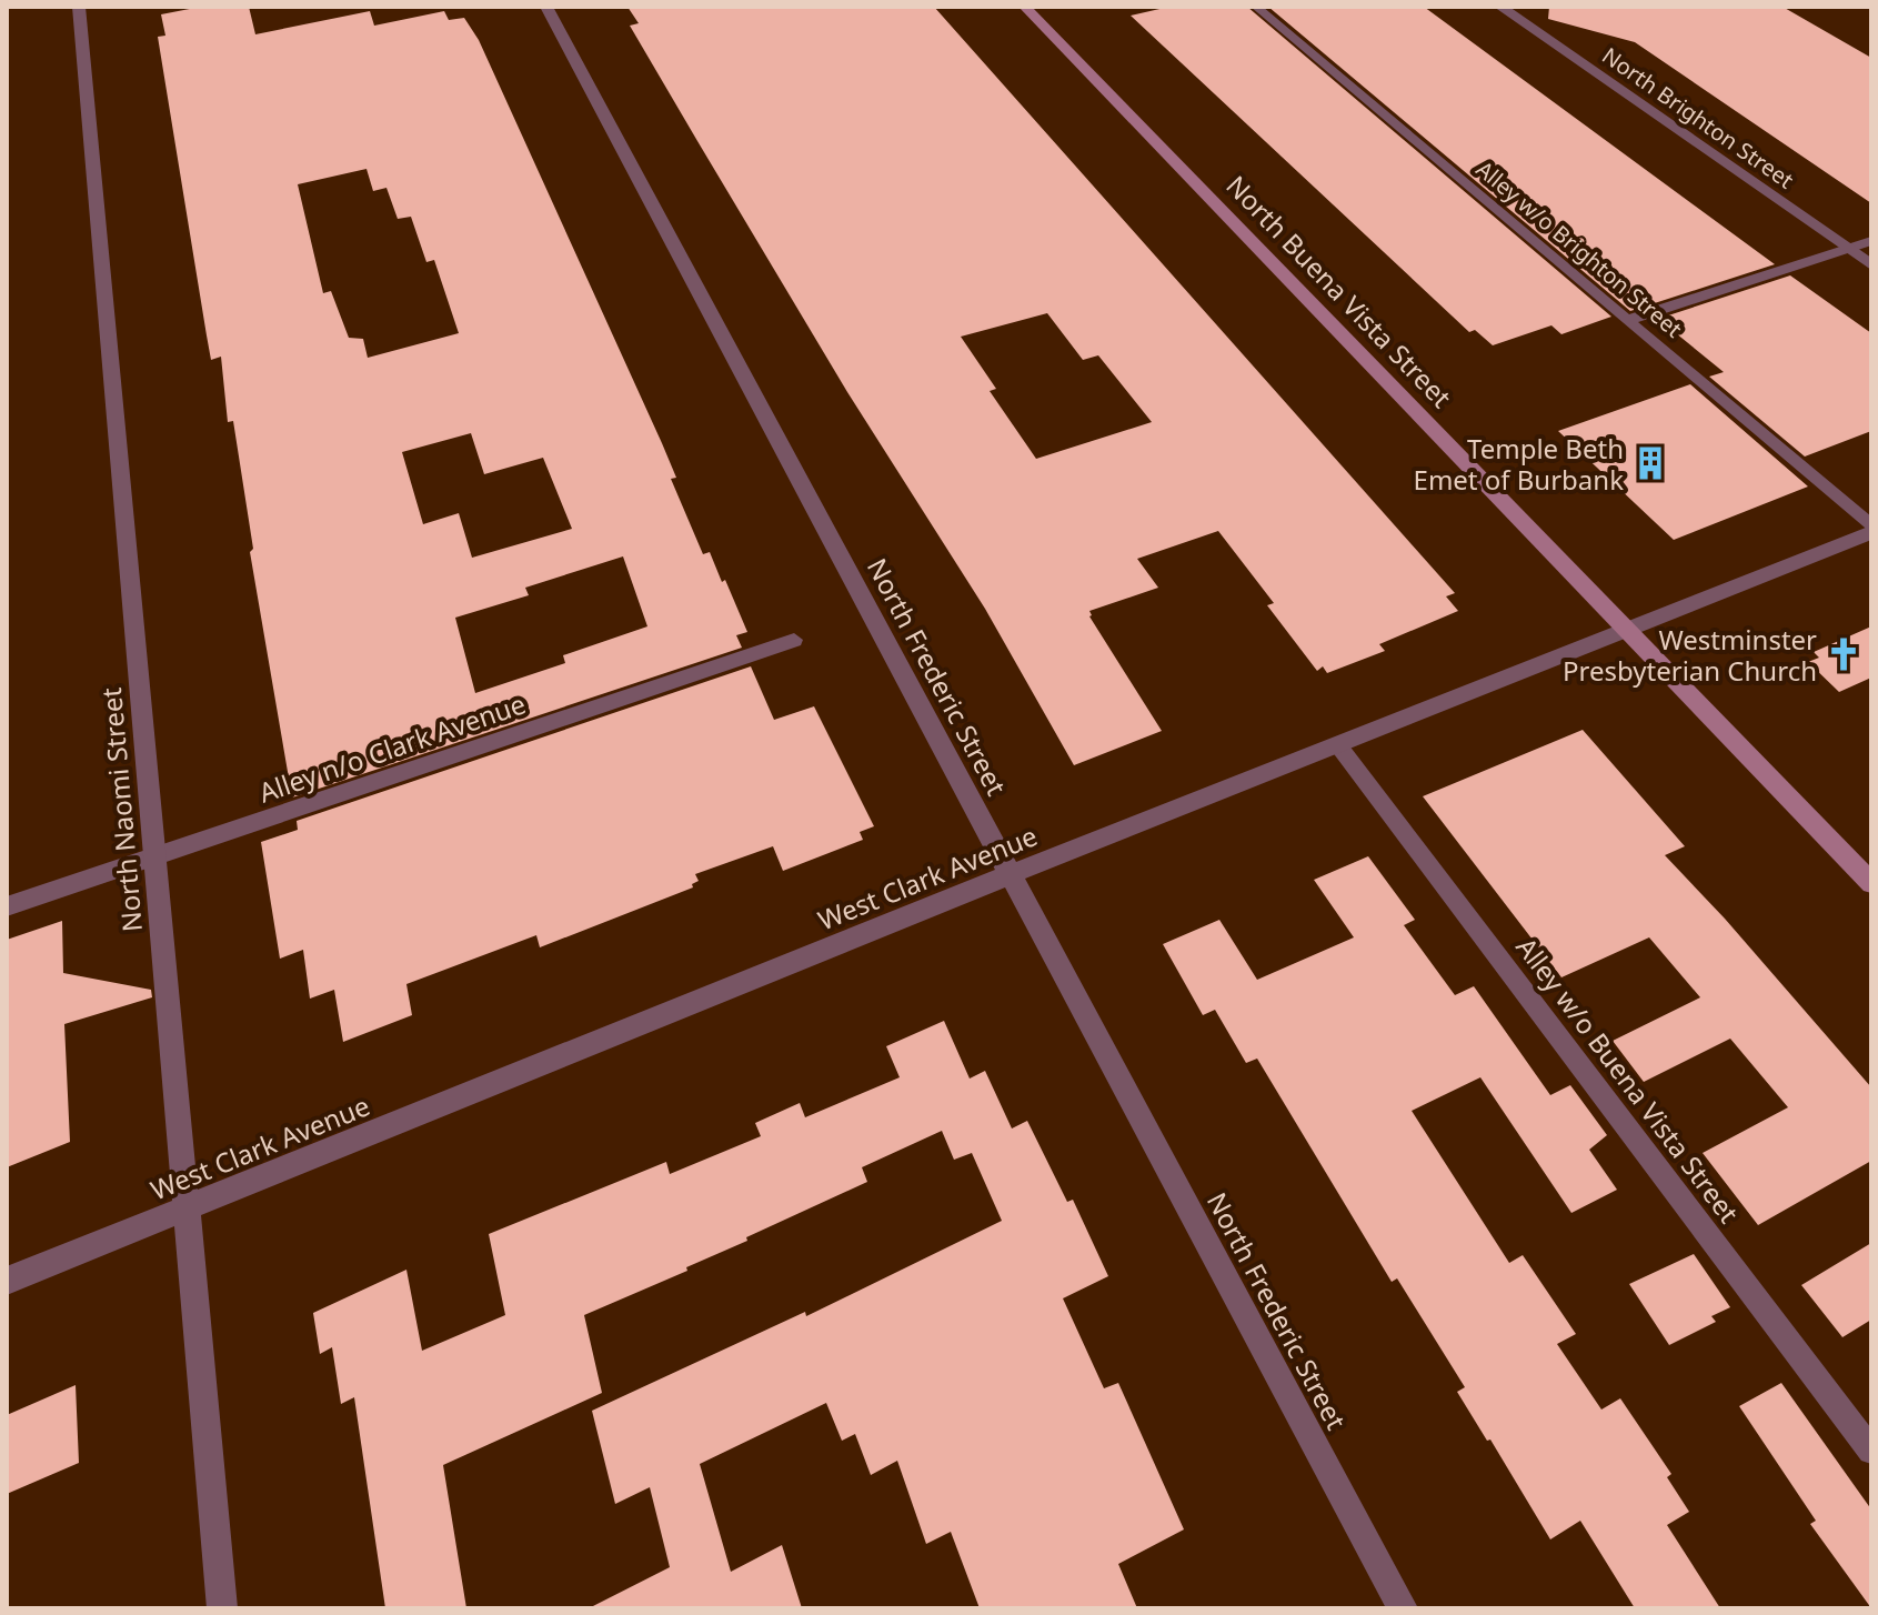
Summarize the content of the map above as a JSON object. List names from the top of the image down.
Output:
{
  "streets": {
    "main road": ["North Buena Vista Street"],
    "street": [
      "North Brighton Street",
      "North Frederic Street",
      "North Naomi Street",
      "West Clark Avenue"
    ],
    "lane": ["Alley w/o Brighton Street", "Alley n/o Clark Avenue", "Alley w/o Buena Vista Street"]
  },
  "crossings": [
    ["Alley w/o Brighton Street", "West Clark Avenue"],
    ["North Buena Vista Street", "West Clark Avenue"],
    ["North Frederic Street", "West Clark Avenue"],
    ["Alley n/o Clark Avenue", "North Naomi Street"],
    ["North Naomi Street", "West Clark Avenue"],
    ["West Clark Avenue", "Alley w/o Buena Vista Street"]
  ],
  "places": {
    "building": ["Temple Beth Emet of Burbank"],
    "church": ["Westminster Presbyterian Church"]
  }
}
